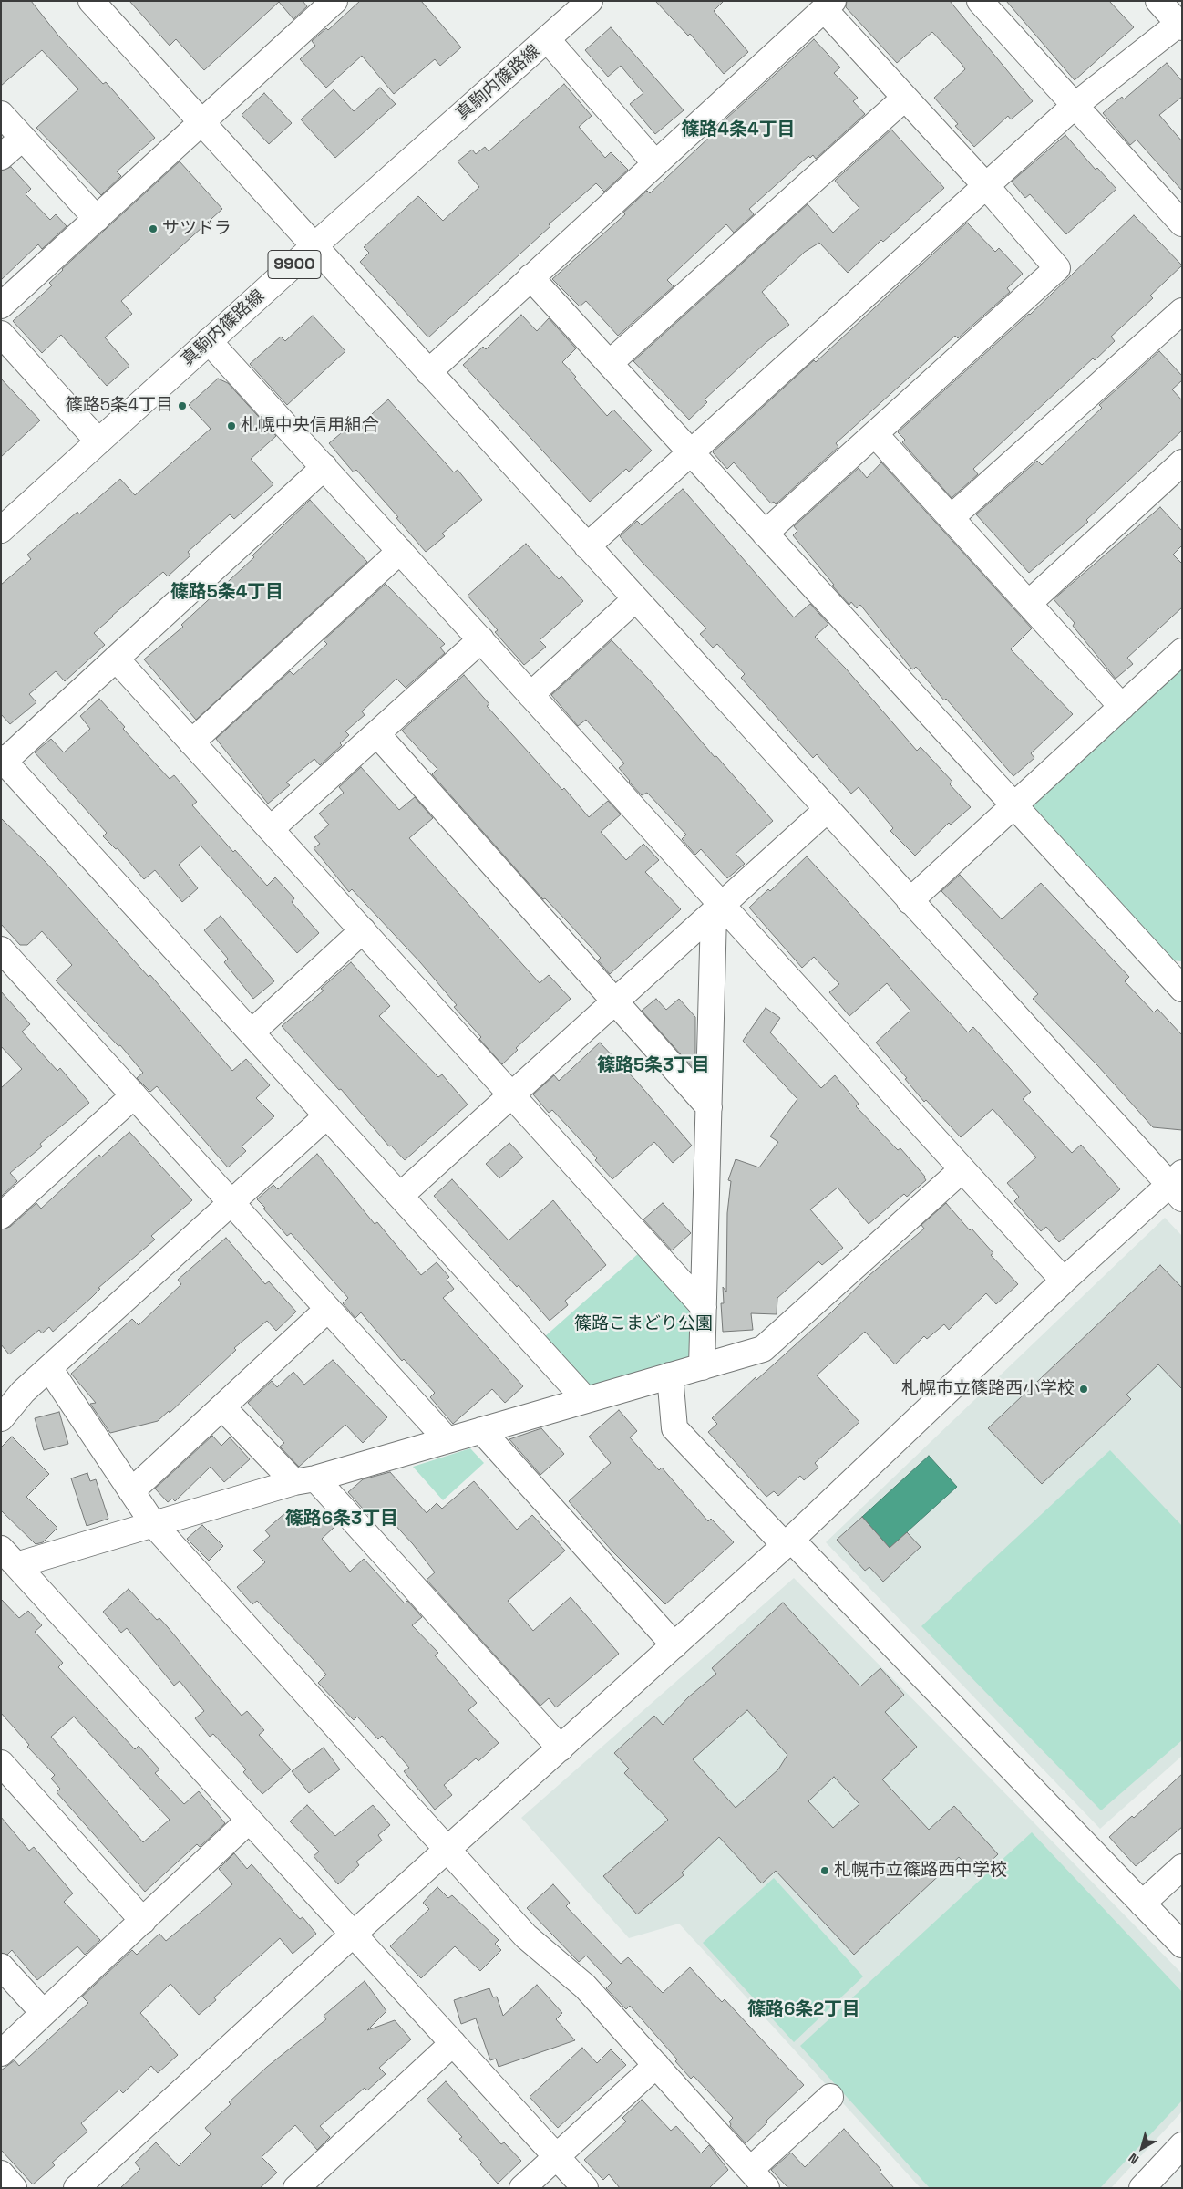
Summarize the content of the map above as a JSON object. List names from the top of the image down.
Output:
{
  "streets": {
    "street": ["真駒内篠路線", "9900"]
  },
  "districts": [
    "篠路4条4丁目",
    "篠路5条4丁目",
    "篠路5条3丁目",
    "篠路6条3丁目",
    "篠路6条2丁目"
  ],
  "parks": ["篠路こまどり公園"],
  "places": [
    "サツドラ",
    "篠路5条4丁目",
    "札幌中央信用組合",
    "札幌市立篠路西小学校",
    "札幌市立篠路西中学校"
  ],
  "north": "bottom left"
}
